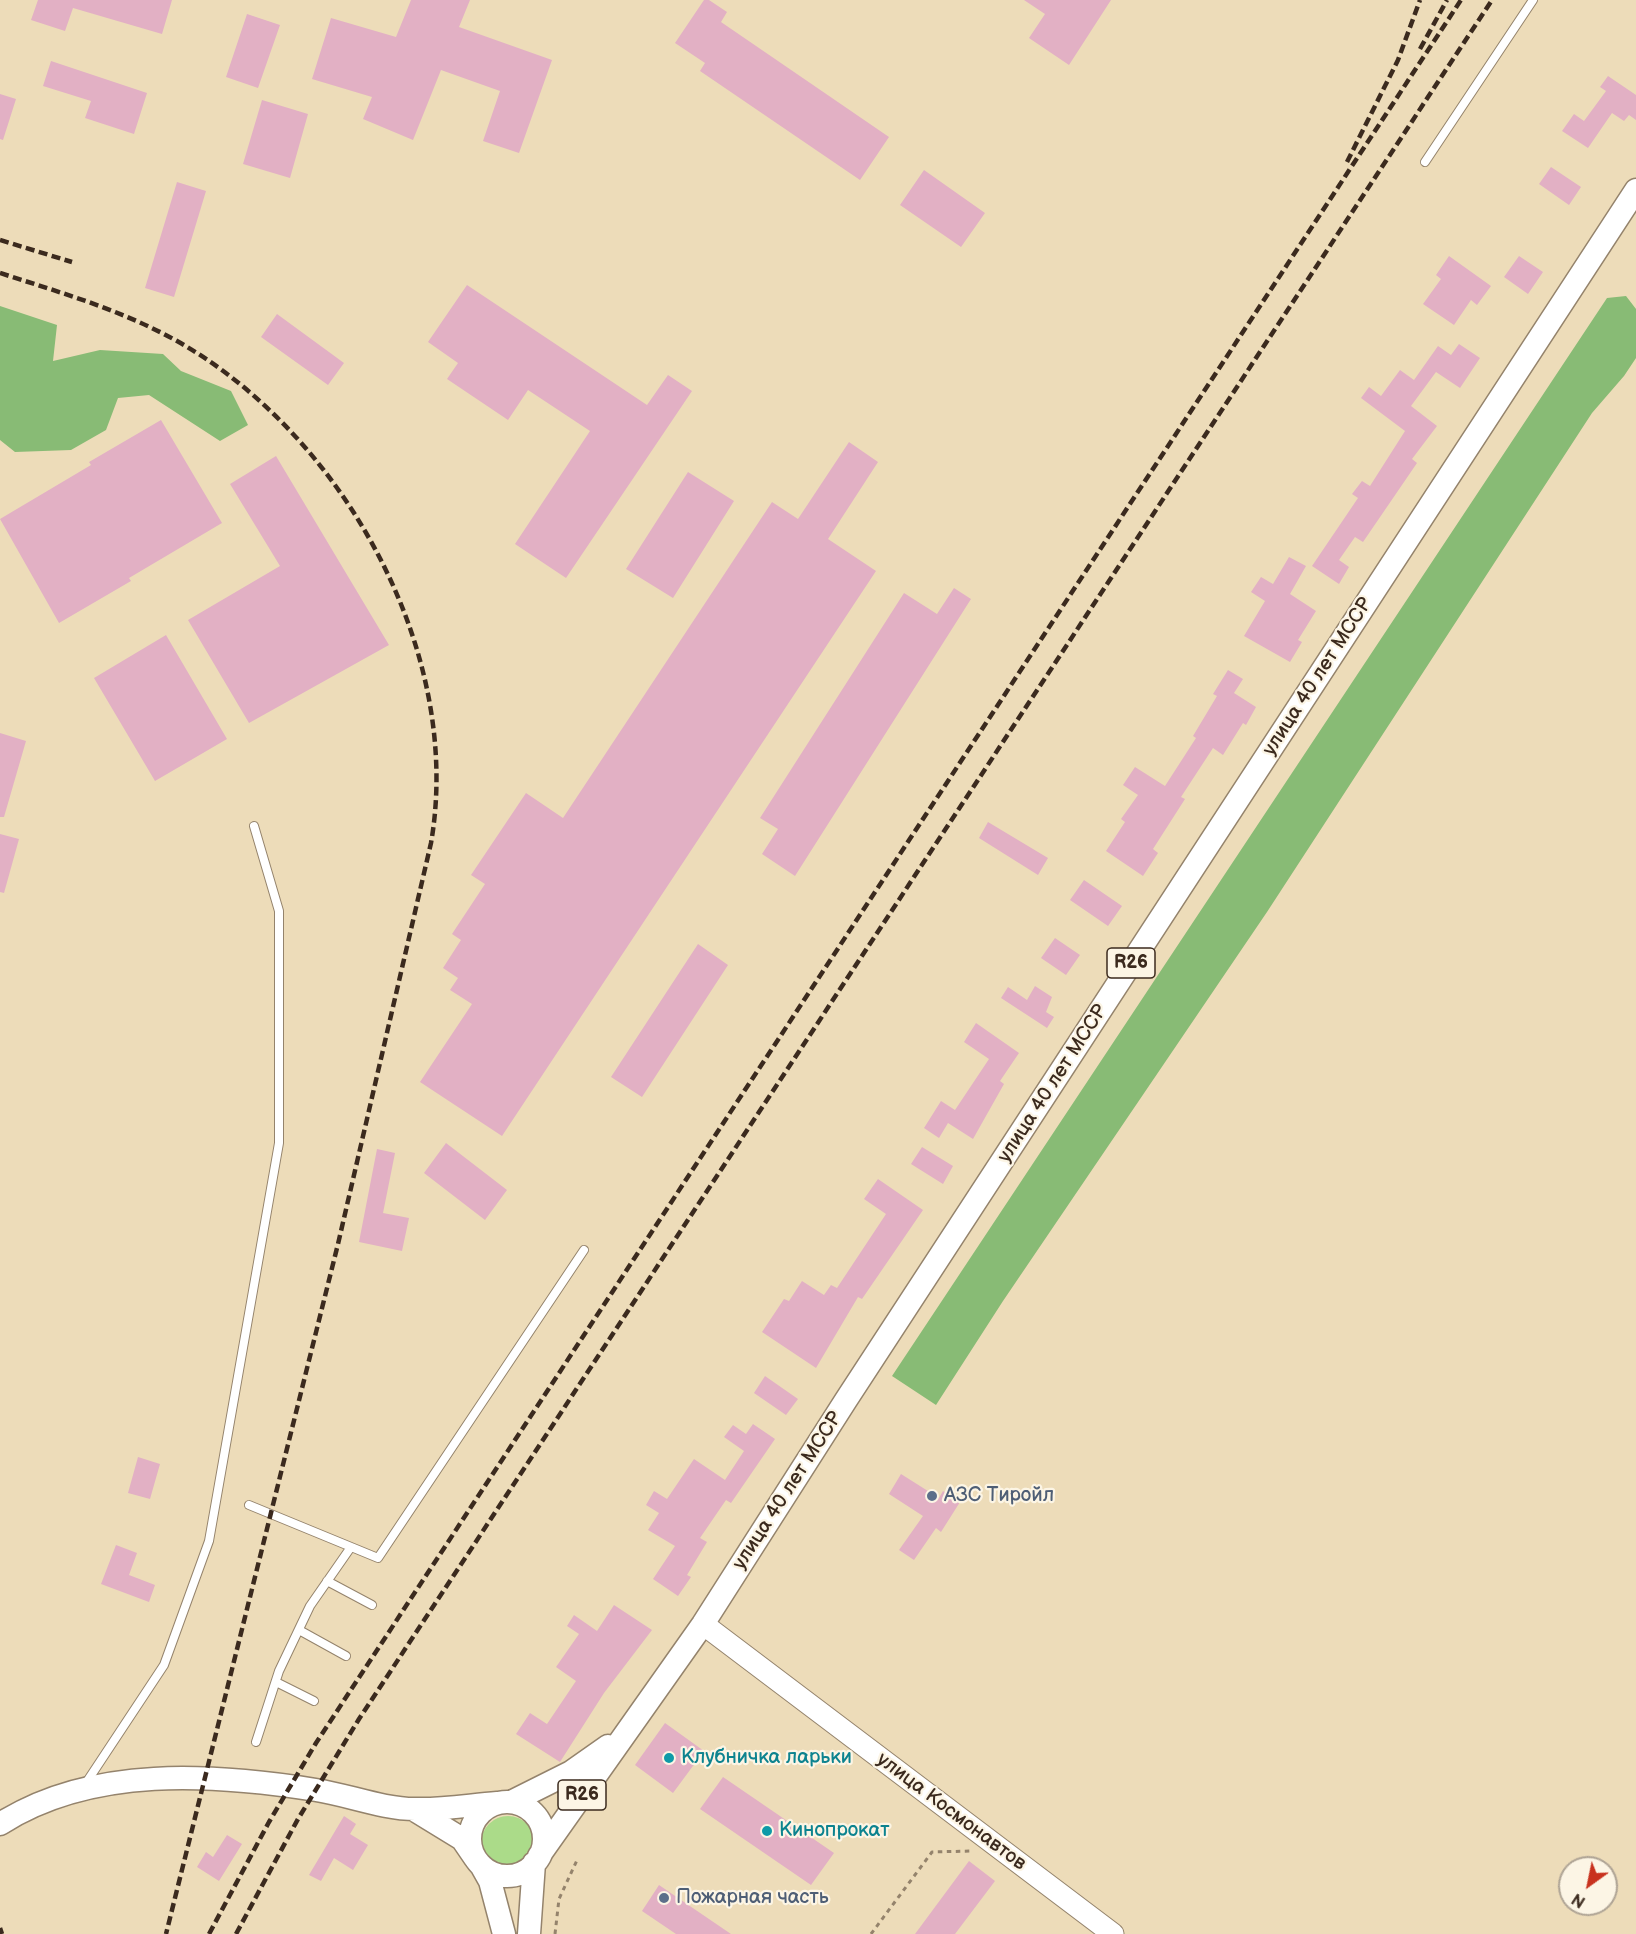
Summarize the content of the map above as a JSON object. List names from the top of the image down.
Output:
{
  "streets": {
    "main road": ["улица 40 лет МССР", "R26"],
    "street": ["улица Космонавтов"]
  },
  "crossings": [
    ["улица 40 лет МССР", "улица Космонавтов"]
  ],
  "places": [
    "АЗС Тиройл",
    "Клубничка ларьки",
    "Кинопрокат",
    "Пожарная часть"
  ],
  "north": "bottom left"
}
